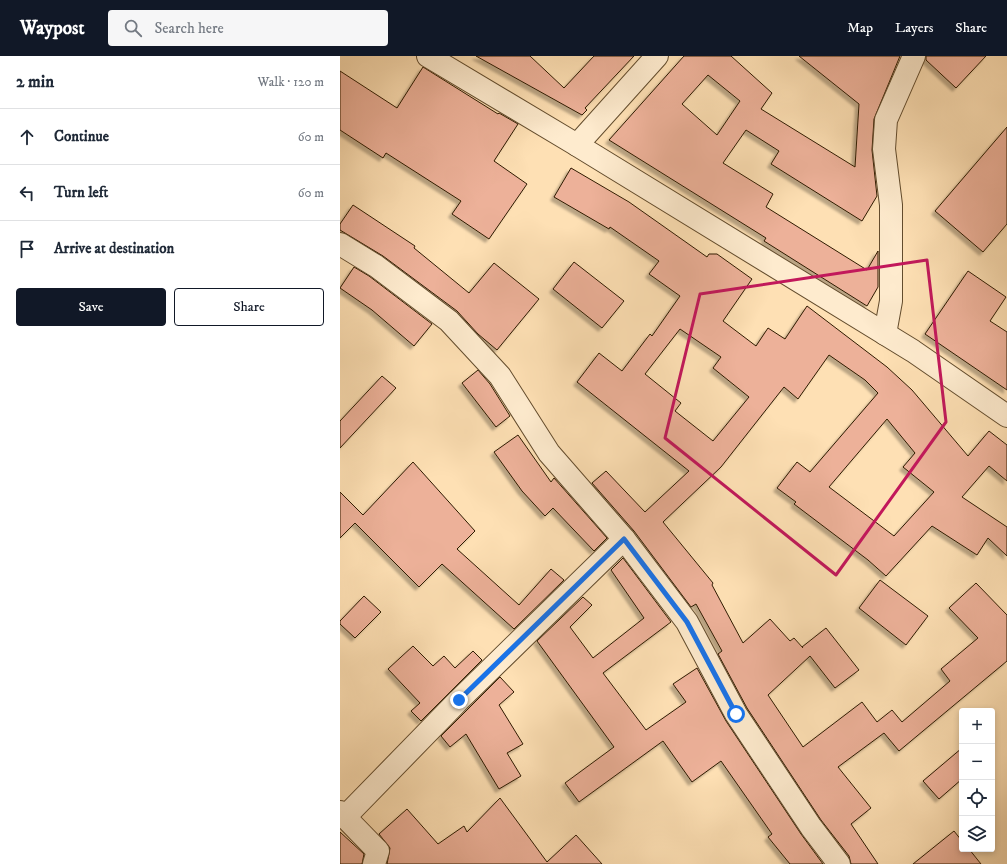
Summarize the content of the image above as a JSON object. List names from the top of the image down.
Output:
{
  "page": {
    "header": "Waypost",
    "search": "Search here",
    "nav": ["Map", "Layers", "Share"],
    "heading": ["2 min", "Walk · 120 m"],
    "list": [
      ["Continue", "60 m"],
      ["Turn left", "60 m"],
      "Arrive at destination"
    ],
    "buttons": ["Save", "Share"],
    "map_buttons": ["+", "−"]
  }
}
